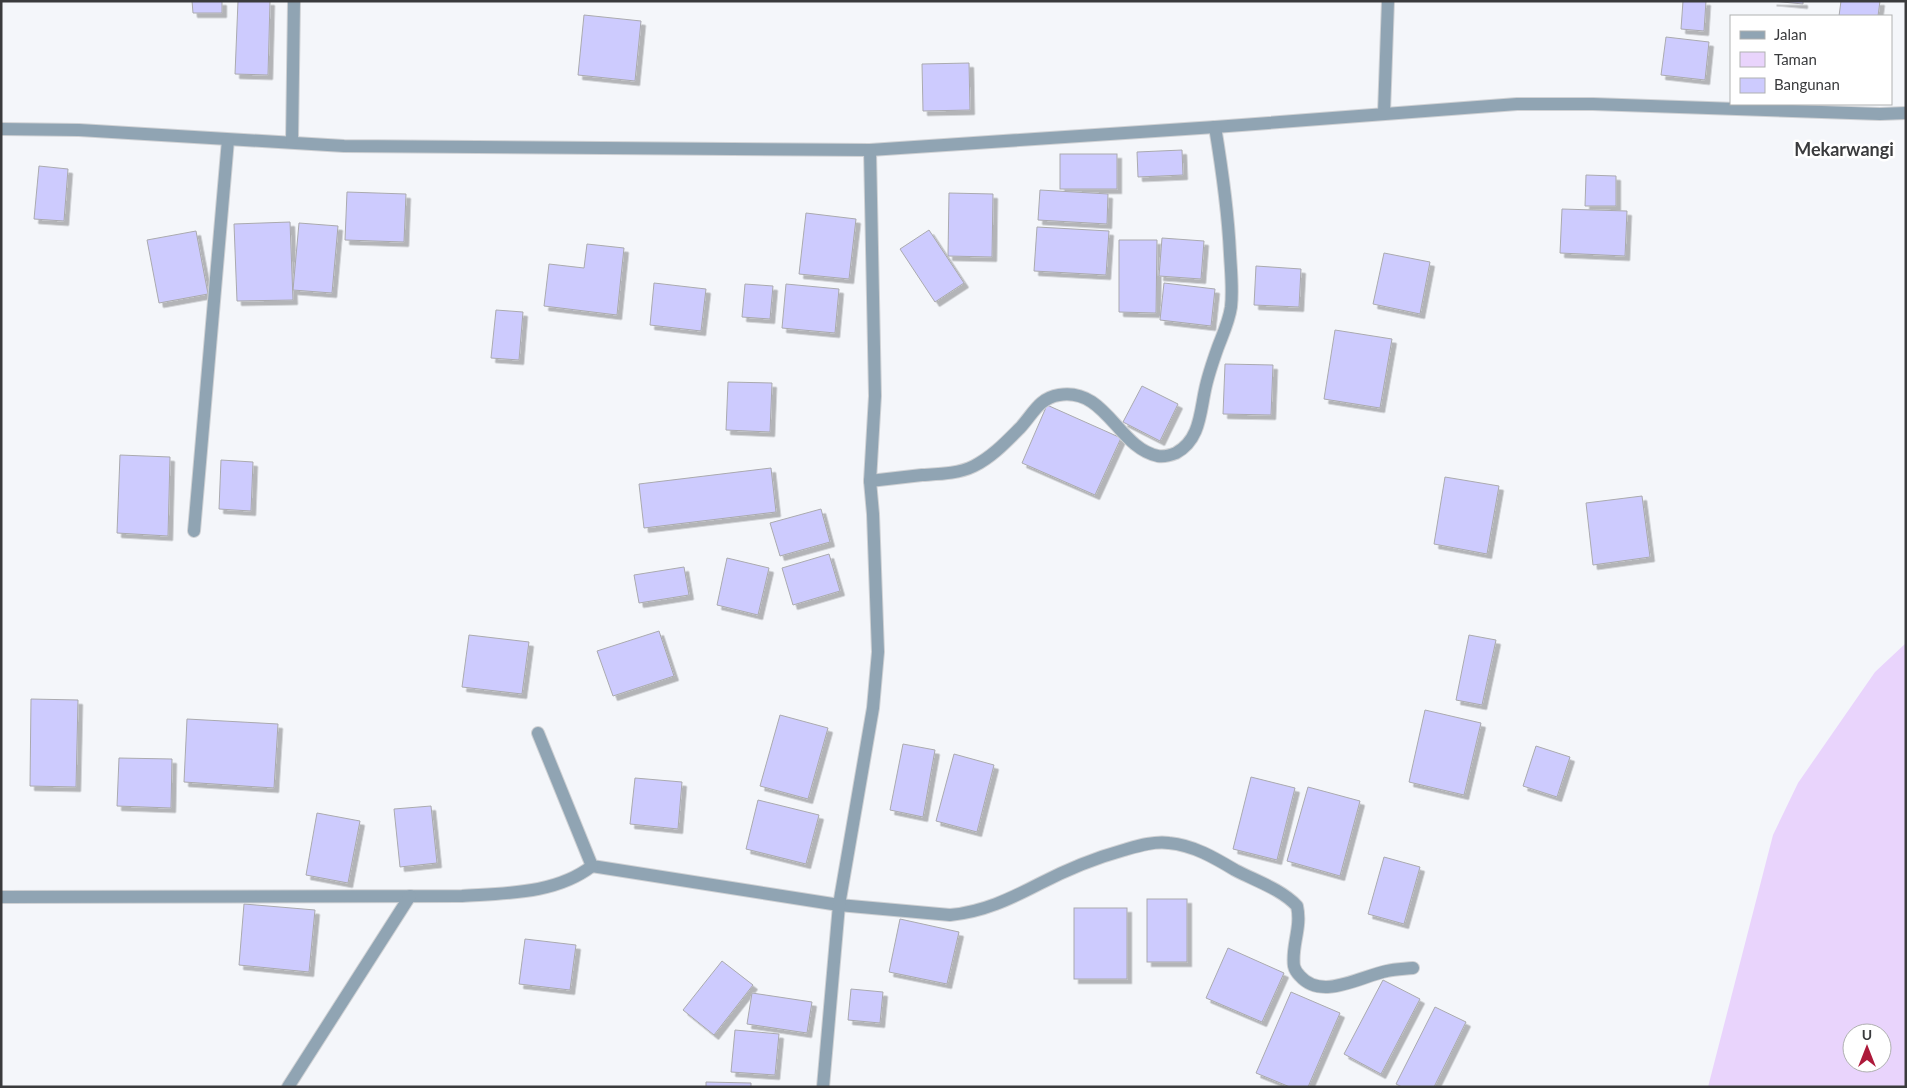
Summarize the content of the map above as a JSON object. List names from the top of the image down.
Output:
{
  "districts": ["Mekarwangi"],
  "legend": ["Jalan", "Taman", "Bangunan"],
  "north": "top"
}
